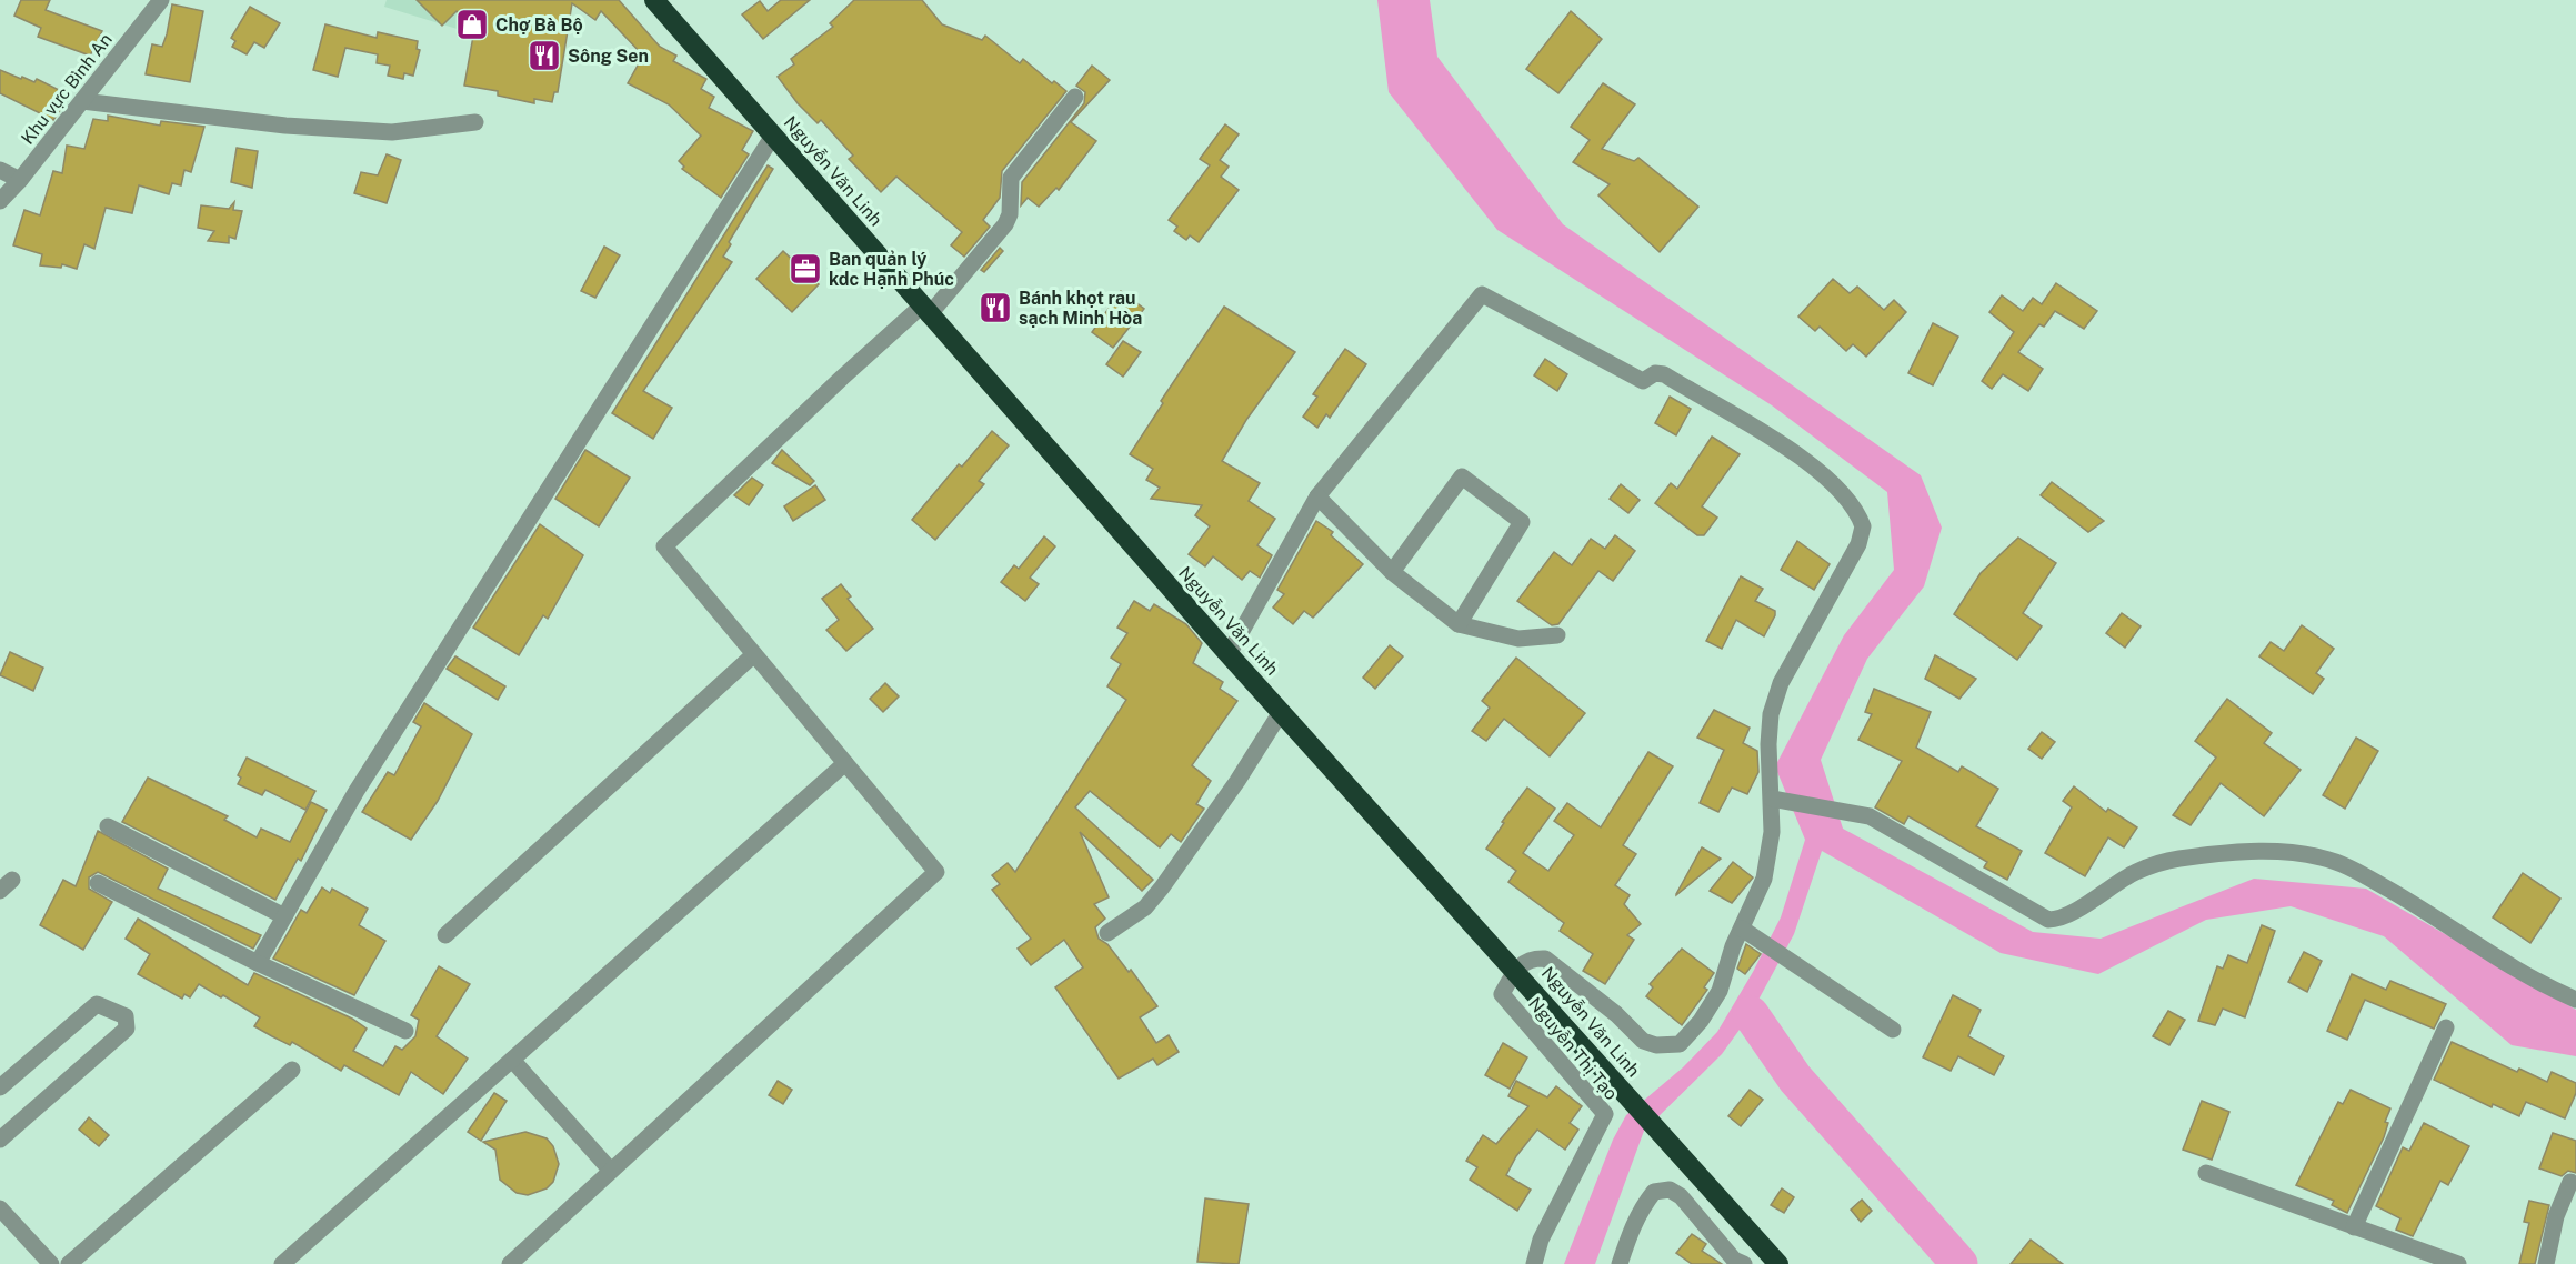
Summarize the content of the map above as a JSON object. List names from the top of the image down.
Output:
{
  "streets": {
    "highway": ["Nguyễn Văn Linh"],
    "street": ["Khu vực Bình An", "Nguyễn Thị Tạo"]
  },
  "crossings": [
    ["Nguyễn Văn Linh", "Nguyễn Thị Tạo"]
  ],
  "places": {
    "shop": ["Chợ Bà Bộ"],
    "restaurant": ["Sông Sen", "Bánh khọt rau sạch Minh Hòa"],
    "office": ["Ban quản lý kdc Hạnh Phúc"]
  }
}
